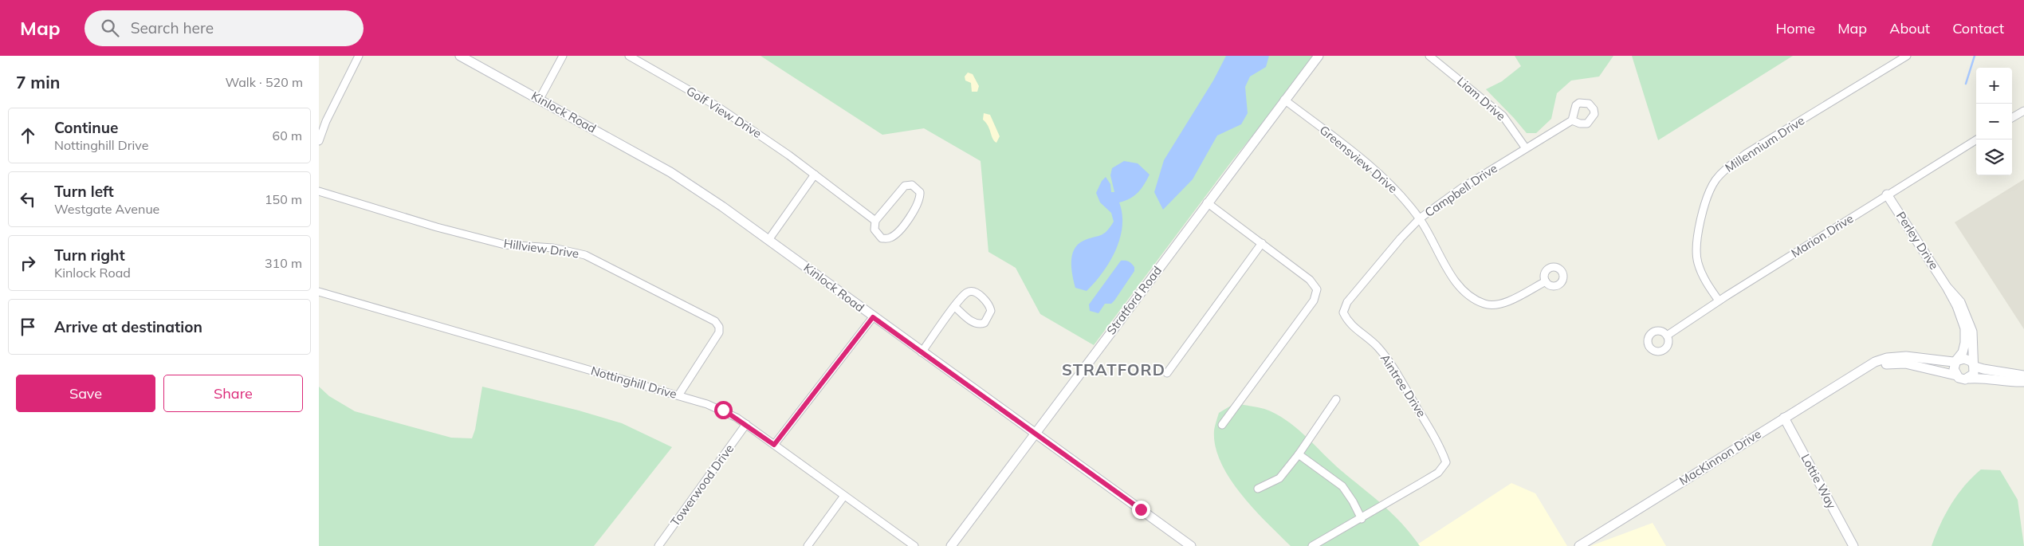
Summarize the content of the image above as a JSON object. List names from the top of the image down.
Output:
{
  "streets": {
    "street": [
      "Liam Drive",
      "Kinlock Road",
      "Golf View Drive",
      "Millennium Drive",
      "Greensview Drive",
      "Campbell Drive",
      "Marion Drive",
      "Perley Drive",
      "Hillview Drive",
      "Stratford Road",
      "Nottinghill Drive",
      "Aintree Drive",
      "MacKinnon Drive",
      "Lottie Way",
      "Towerwood Drive"
    ]
  },
  "crossings": [
    ["Liam Drive", "Campbell Drive"],
    ["Kinlock Road", "Stratford Road"],
    ["Millennium Drive", "Marion Drive"],
    ["Greensview Drive", "Campbell Drive"],
    ["Greensview Drive", "Stratford Road"],
    ["Campbell Drive", "Aintree Drive"],
    ["Marion Drive", "Perley Drive"],
    ["Perley Drive", "MacKinnon Drive"],
    ["Hillview Drive", "Nottinghill Drive"],
    ["Nottinghill Drive", "Towerwood Drive"],
    ["MacKinnon Drive", "Lottie Way"]
  ],
  "districts": ["STRATFORD"],
  "page": {
    "header": "Map",
    "search": "Search here",
    "nav": [
      "Home",
      "Map",
      "About",
      "Contact"
    ],
    "heading": ["7 min", "Walk · 520 m"],
    "map_buttons": ["+", "−"],
    "list": [
      ["Continue", "Nottinghill Drive", "60 m"],
      ["Turn left", "Westgate Avenue", "150 m"],
      ["Turn right", "Kinlock Road", "310 m"],
      "Arrive at destination"
    ],
    "buttons": ["Save", "Share"]
  }
}
